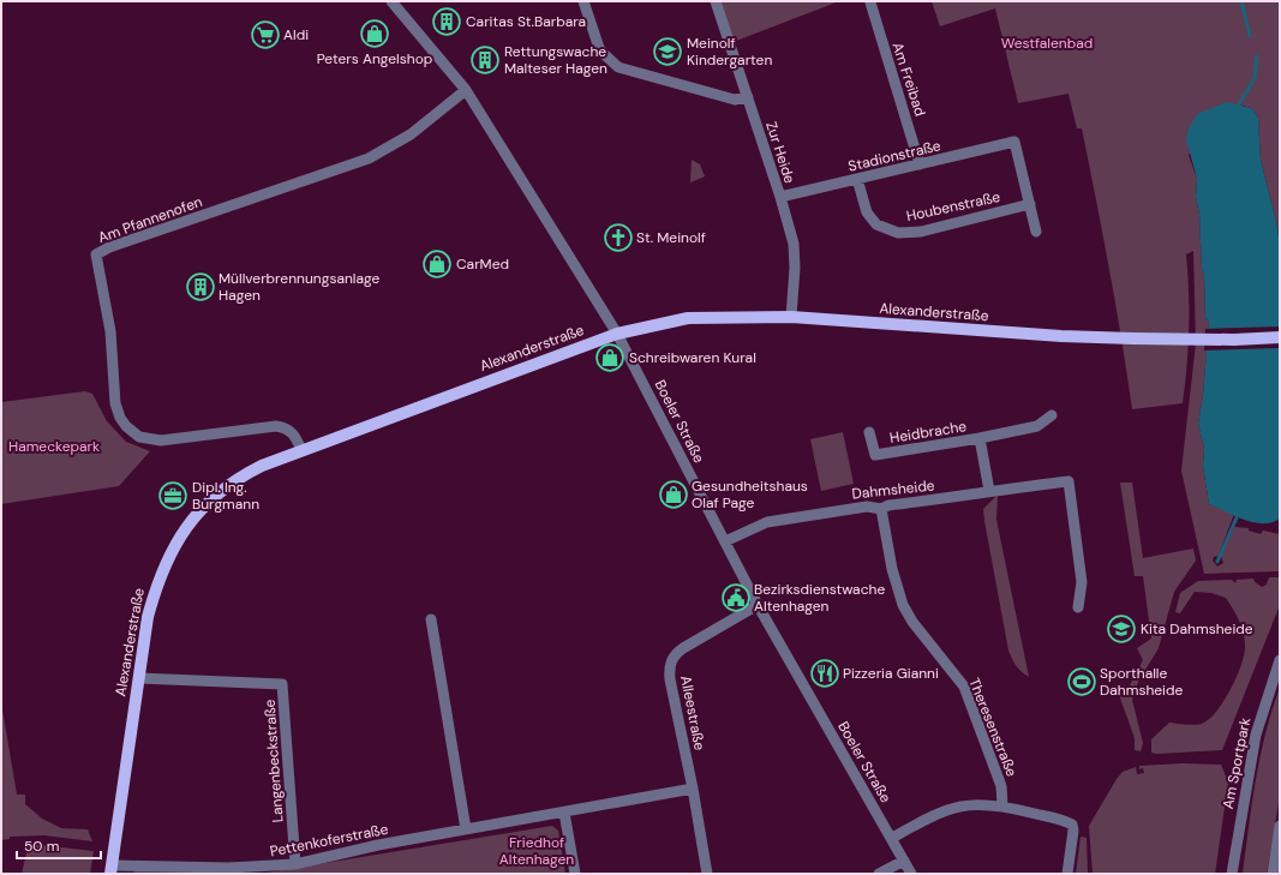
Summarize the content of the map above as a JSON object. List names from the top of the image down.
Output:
{
  "streets": {
    "main road": ["Alexanderstraße"],
    "street": [
      "Am Freibad",
      "Zur Heide",
      "Stadionstraße",
      "Houbenstraße",
      "Am Pfannenofen",
      "Boeler Straße",
      "Heidbrache",
      "Dahmsheide",
      "Alleestraße",
      "Theresenstraße",
      "Langenbeckstraße",
      "Am Sportpark",
      "Pettenkoferstraße"
    ]
  },
  "crossings": [
    ["Am Freibad", "Stadionstraße"],
    ["Zur Heide", "Stadionstraße"],
    ["Zur Heide", "Alexanderstraße"],
    ["Stadionstraße", "Houbenstraße"],
    ["Am Pfannenofen", "Alexanderstraße"],
    ["Am Pfannenofen", "Boeler Straße"],
    ["Alexanderstraße", "Boeler Straße"],
    ["Alexanderstraße", "Langenbeckstraße"],
    ["Alexanderstraße", "Pettenkoferstraße"],
    ["Boeler Straße", "Dahmsheide"],
    ["Boeler Straße", "Alleestraße"],
    ["Heidbrache", "Dahmsheide"],
    ["Dahmsheide", "Theresenstraße"],
    ["Alleestraße", "Pettenkoferstraße"],
    ["Langenbeckstraße", "Pettenkoferstraße"]
  ],
  "parks": ["Westfalenbad", "Hameckepark", "Friedhof Altenhagen"],
  "places": {
    "building": ["Caritas St.Barbara", "Rettungswache Malteser Hagen", "Müllverbrennungsanlage Hagen"],
    "shop": [
      "Peters Angelshop",
      "CarMed",
      "Schreibwaren Kural",
      "Gesundheitshaus Olaf Page"
    ],
    "supermarket": ["Aldi"],
    "school or university": ["Meinolf Kindergarten", "Kita Dahmsheide"],
    "church": ["St. Meinolf"],
    "office": ["Dipl. Ing. Burgmann"],
    "public building": ["Bezirksdienstwache Altenhagen"],
    "restaurant": ["Pizzeria Gianni"],
    "sports": ["Sporthalle Dahmsheide"]
  },
  "scale_bar": "50 m"
}
